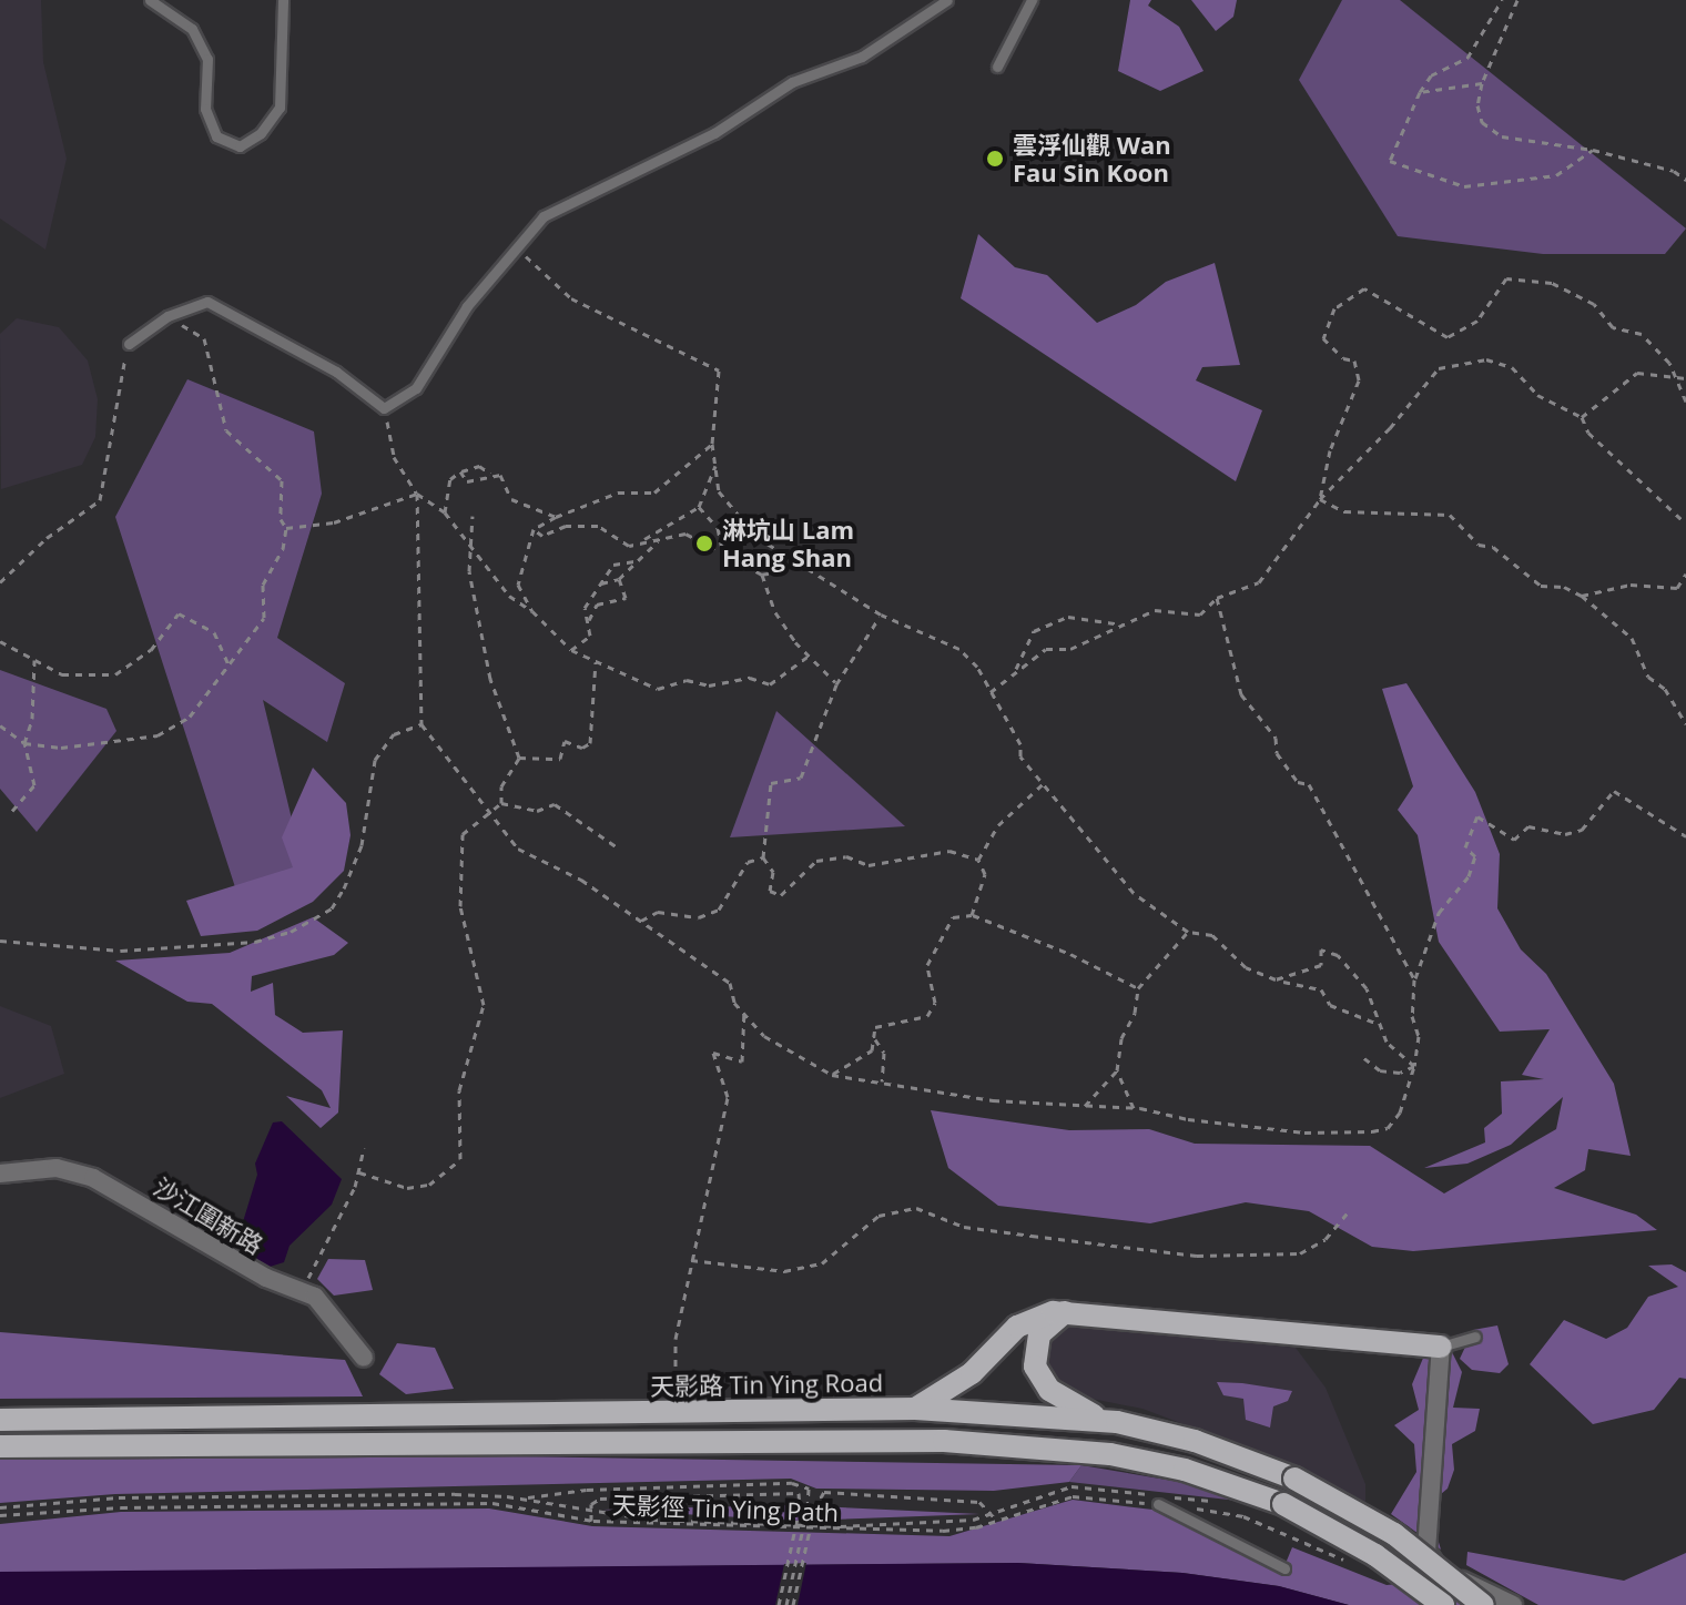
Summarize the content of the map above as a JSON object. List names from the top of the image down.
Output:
{
  "streets": {
    "main road": ["天影路 Tin Ying Road"],
    "street": ["沙江圍新路"],
    "path": ["天影徑 Tin Ying Path"]
  },
  "places": ["雲浮仙觀 Wan Fau Sin Koon", "淋坑山 Lam Hang Shan"]
}
